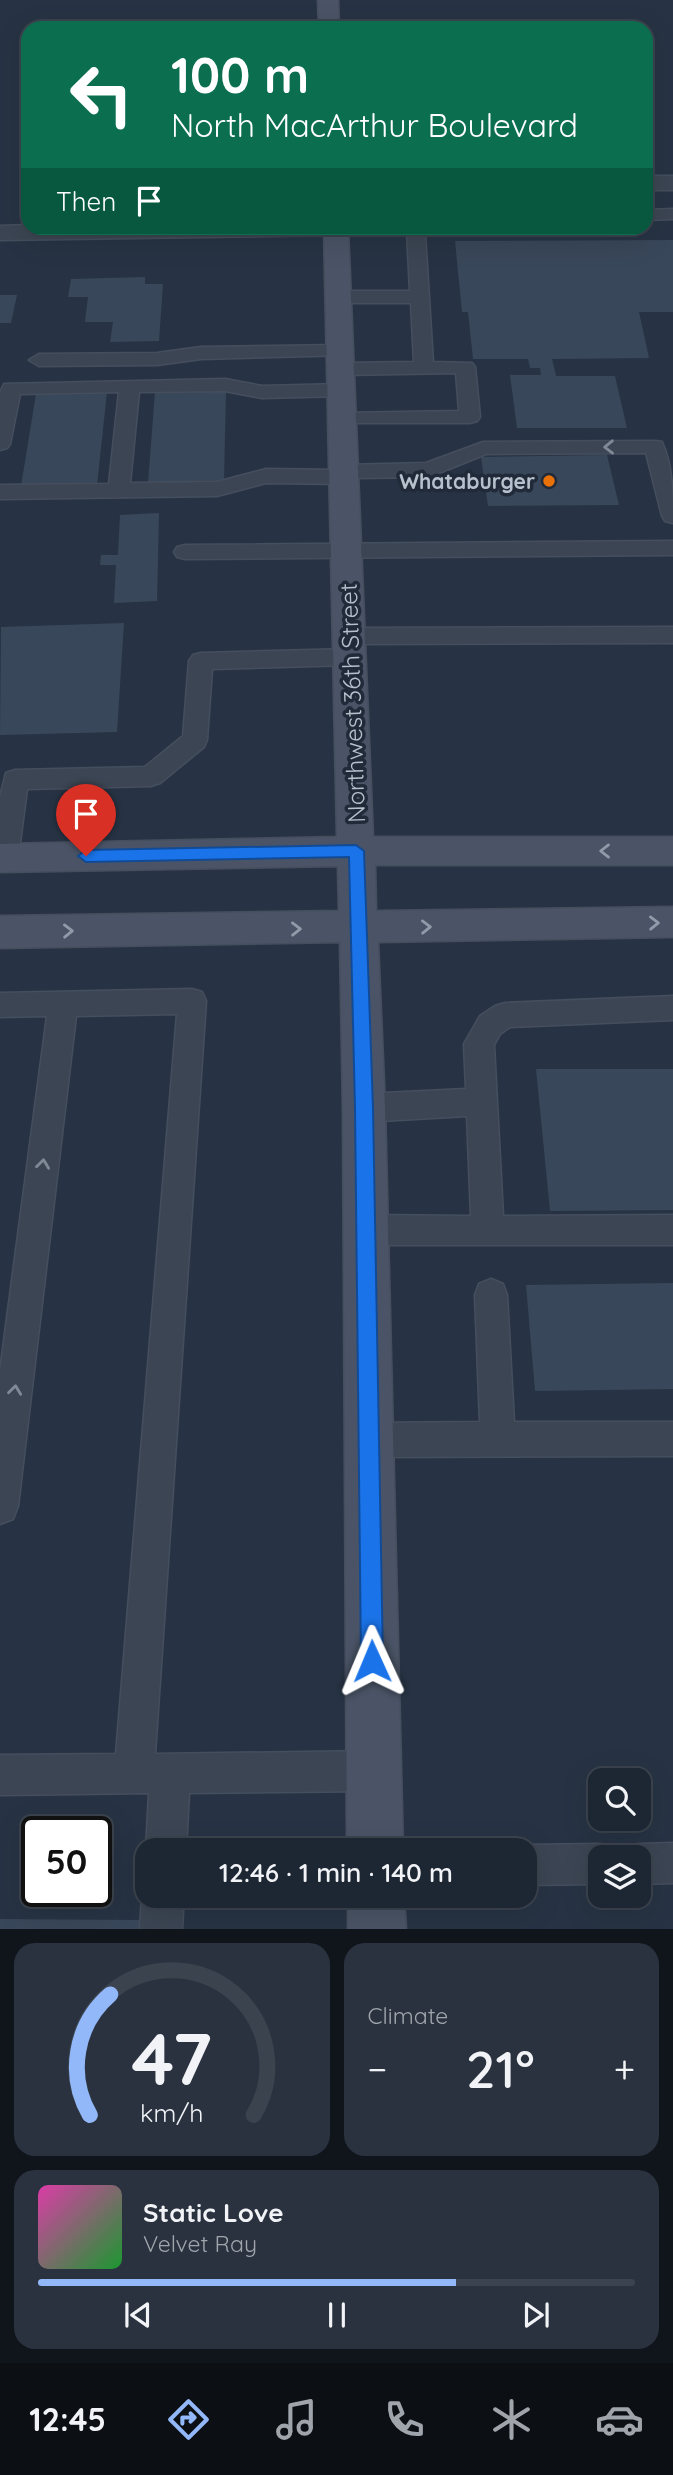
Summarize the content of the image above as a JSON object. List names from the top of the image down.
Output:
{
  "streets": {
    "main road": ["Northwest 36th Street"]
  },
  "places": ["Whataburger"],
  "page": {
    "turn": ["100 m", "North MacArthur Boulevard"],
    "then": "Then",
    "limit": "50",
    "trip": "12:46 · 1 min · 140 m",
    "tile": "Climate",
    "heat": ["−", "21°", "+"],
    "song": ["Static Love", "Velvet Ray"],
    "tabs": "12:45",
    "gauge": ["47", "km/h"]
  }
}
